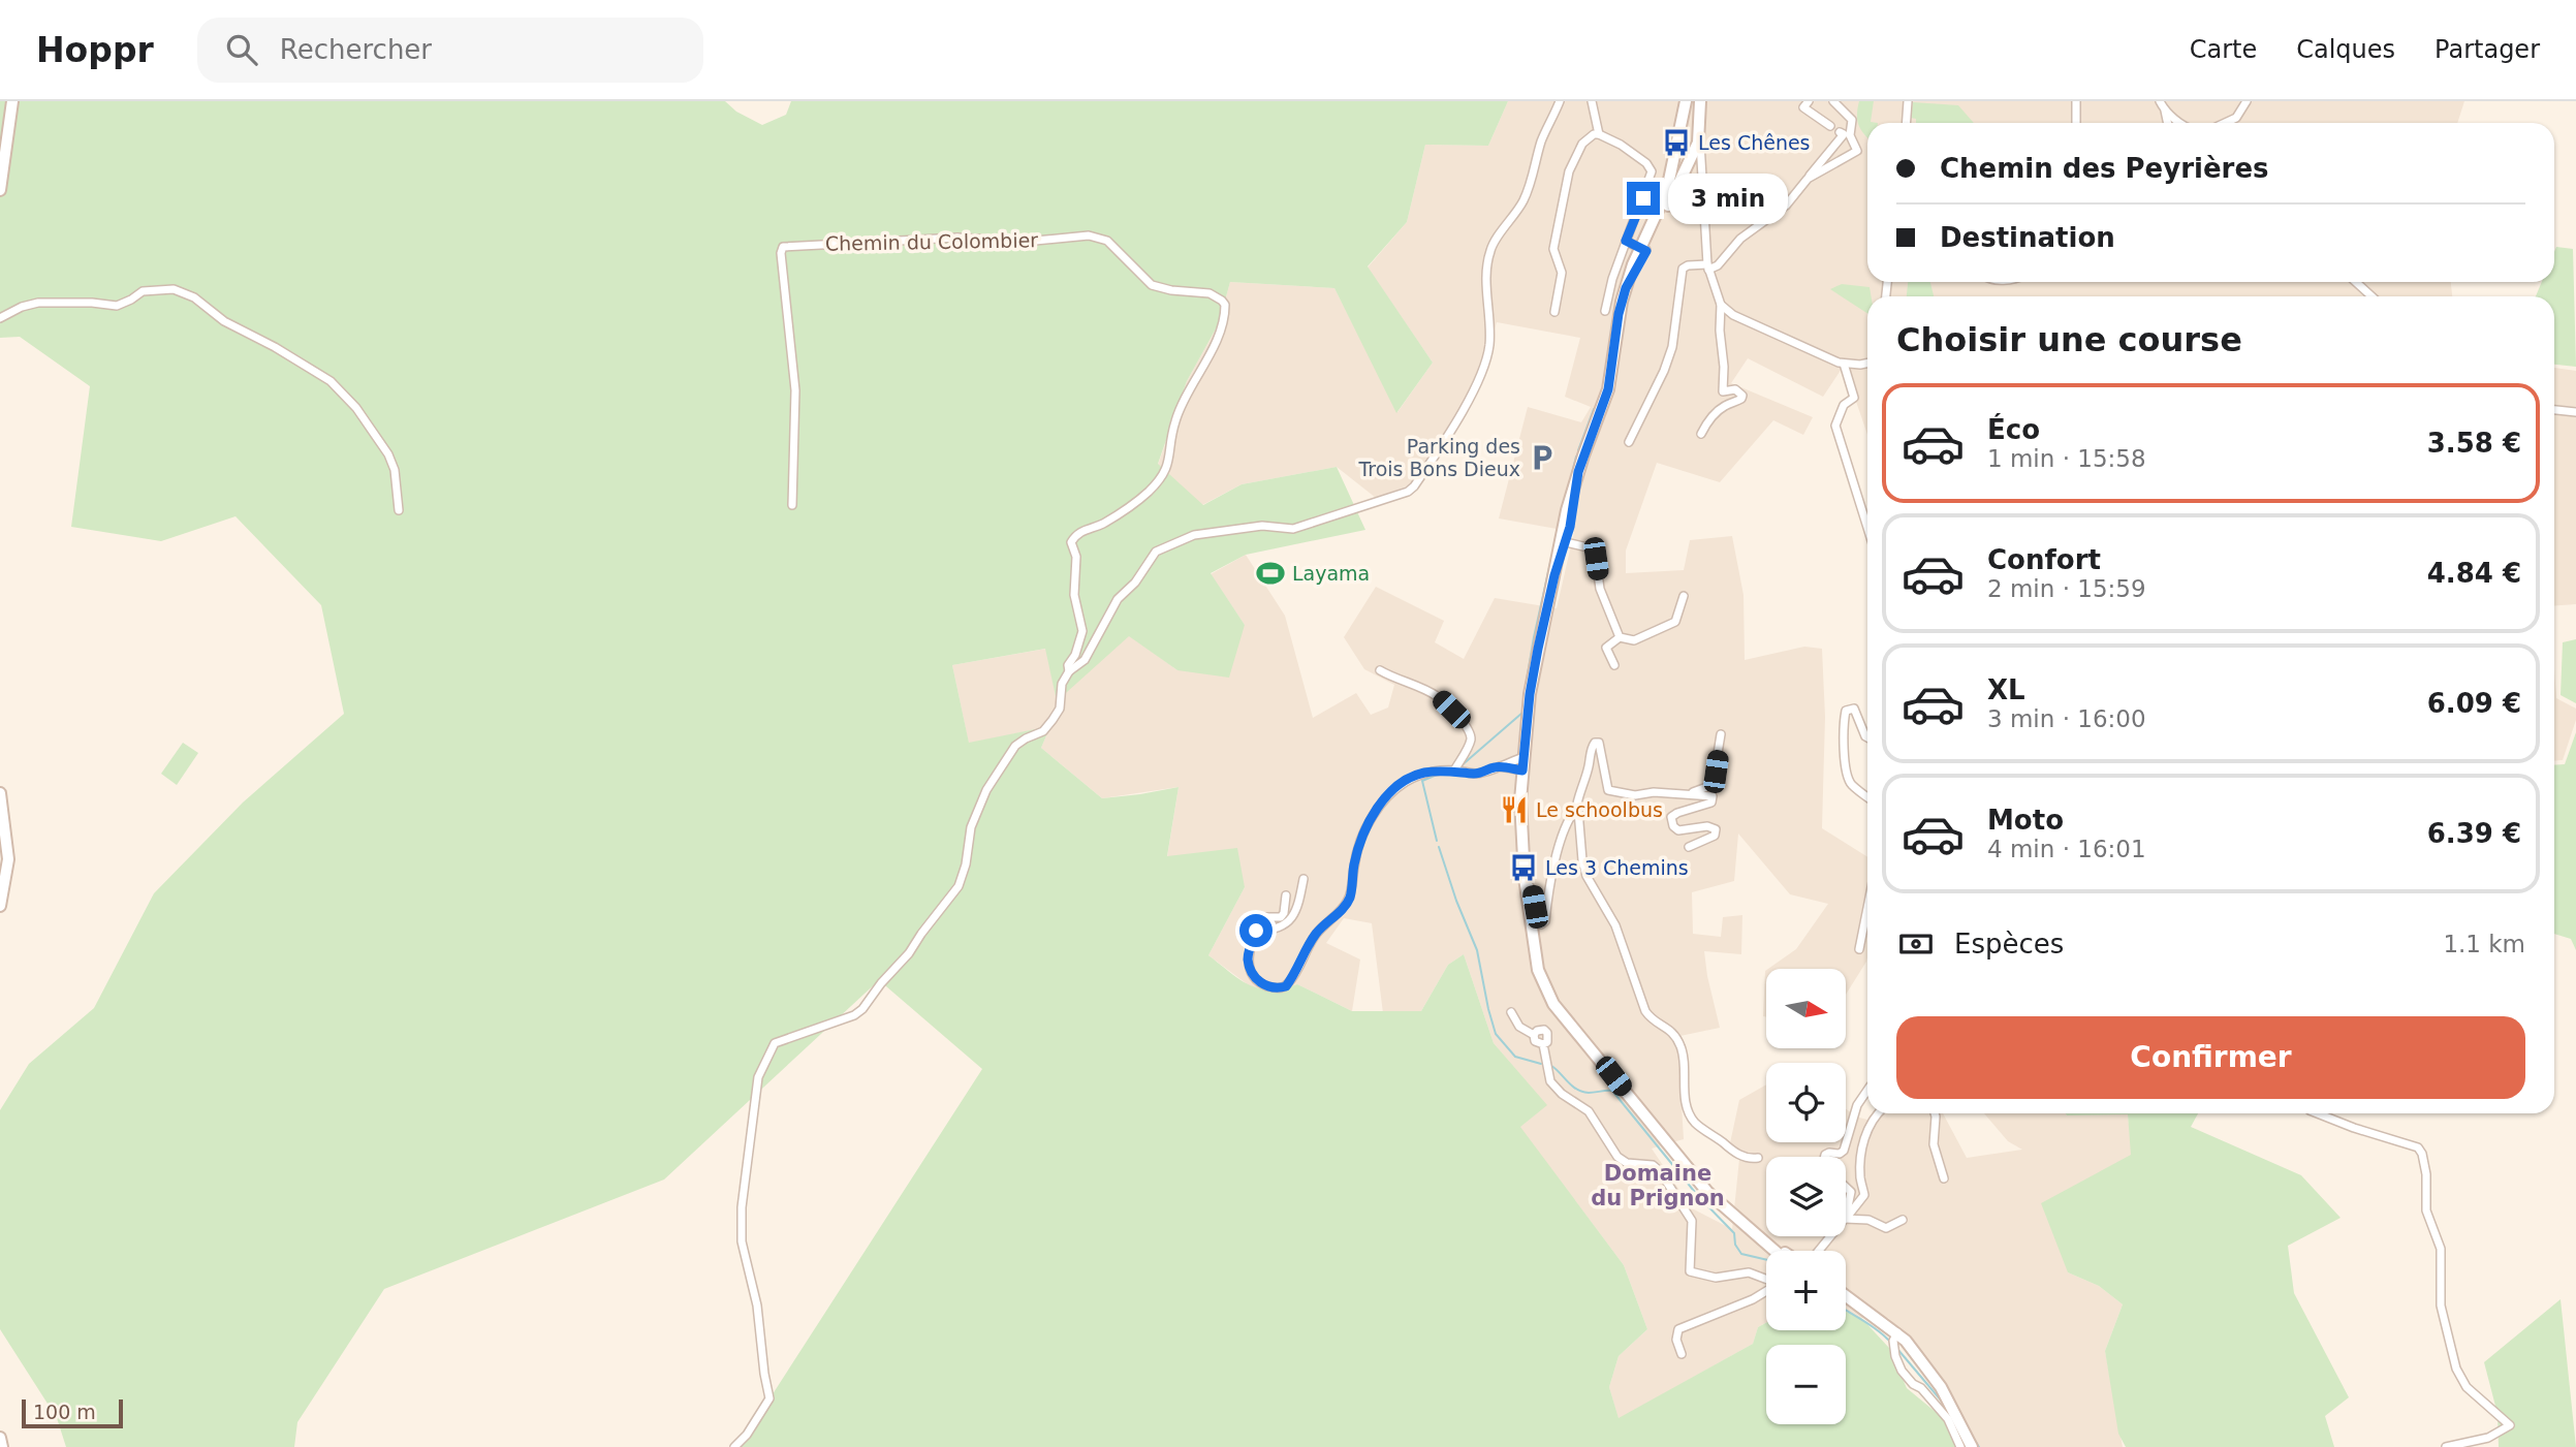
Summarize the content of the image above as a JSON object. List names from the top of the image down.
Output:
{
  "streets": {
    "street": ["Chemin du Colombier"]
  },
  "districts": ["Domaine du Prignon"],
  "places": {
    "bus stop": ["Les Chênes", "Les 3 Chemins"],
    "parking": ["Parking des Trois Bons Dieux"],
    "sports": ["Layama"],
    "restaurant": ["Le schoolbus"]
  },
  "scale_bar": "100 m",
  "north": "right",
  "page": {
    "header": "Hoppr",
    "search": "Rechercher",
    "nav": ["Carte", "Calques", "Partager"],
    "banner": ["Chemin des Peyrières", "Destination"],
    "bubble": "3 min",
    "heading": "Choisir une course",
    "list": [
      {
        "name": "Éco",
        "note": "1 min · 15:58",
        "value": "3.58 €"
      },
      {
        "name": "Confort",
        "note": "2 min · 15:59",
        "value": "4.84 €"
      },
      {
        "name": "XL",
        "note": "3 min · 16:00",
        "value": "6.09 €"
      },
      {
        "name": "Moto",
        "note": "4 min · 16:01",
        "value": "6.39 €"
      }
    ],
    "pay": ["Espèces", "1.1 km"],
    "map_buttons": ["+", "−"],
    "buttons": "Confirmer",
    "scale": "100 m"
  }
}
